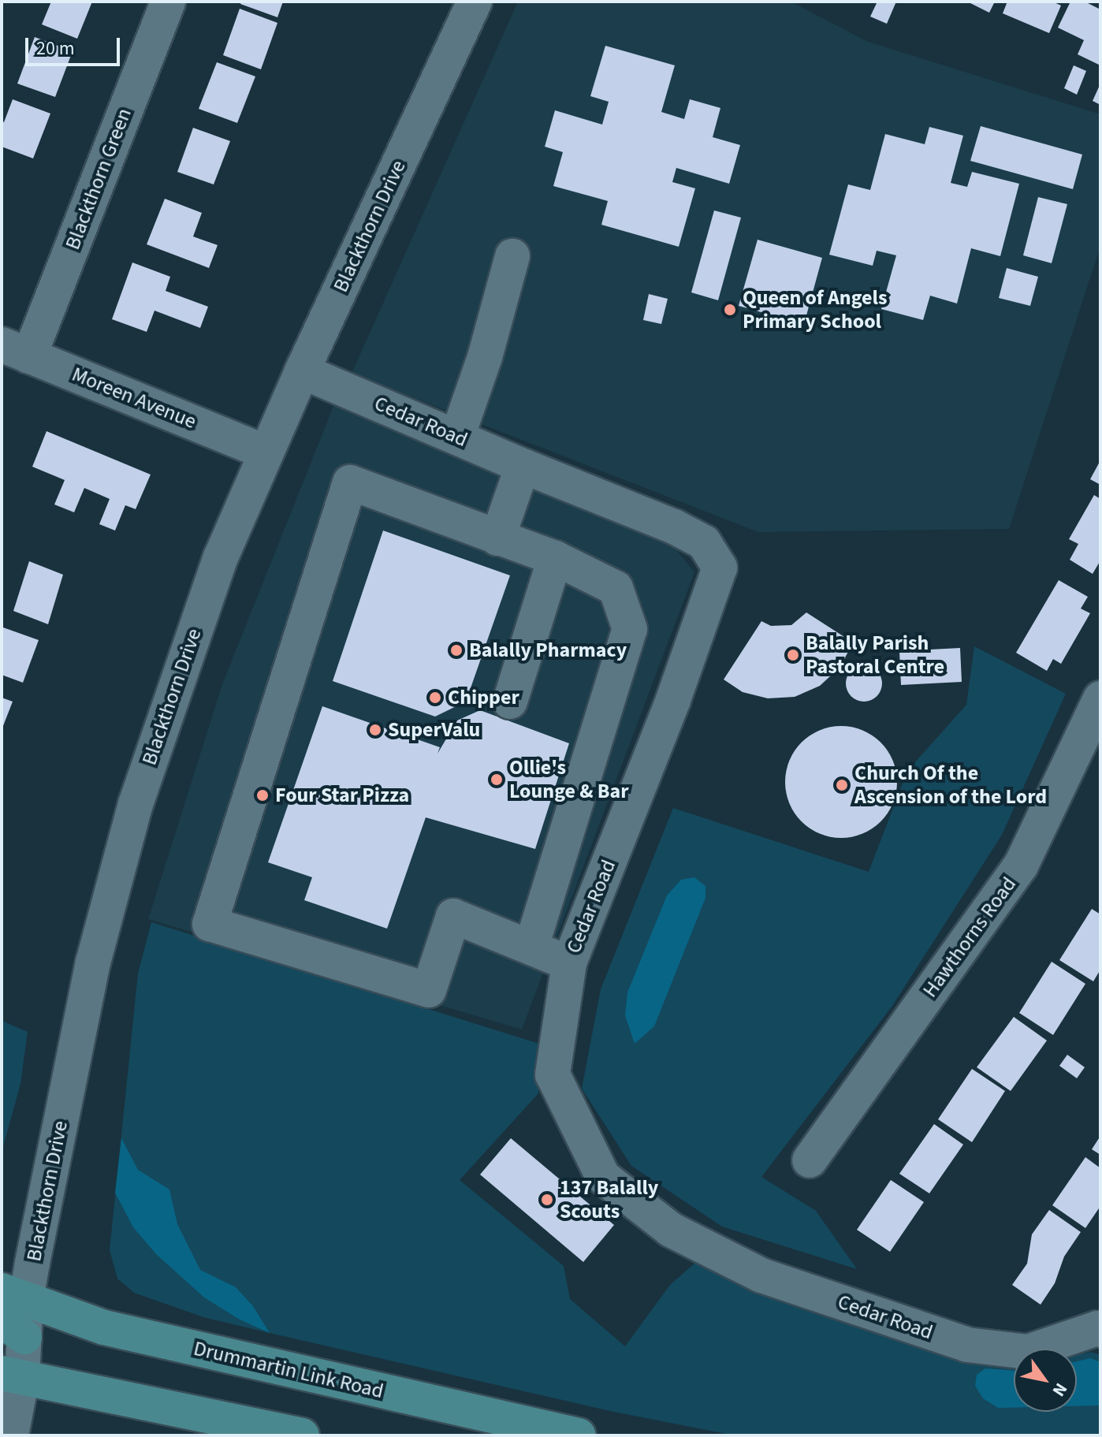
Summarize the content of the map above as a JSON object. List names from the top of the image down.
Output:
{
  "streets": {
    "main road": ["Drummartin Link Road"],
    "street": [
      "Blackthorn Green",
      "Blackthorn Drive",
      "Moreen Avenue",
      "Cedar Road",
      "Hawthorns Road"
    ]
  },
  "crossings": [
    ["Blackthorn Green", "Moreen Avenue"],
    ["Blackthorn Drive", "Moreen Avenue"],
    ["Blackthorn Drive", "Cedar Road"],
    ["Blackthorn Drive", "Drummartin Link Road"]
  ],
  "places": [
    "Queen of Angels Primary School",
    "Balally Pharmacy",
    "Balally Parish Pastoral Centre",
    "Chipper",
    "SuperValu",
    "Ollie's Lounge & Bar",
    "Church Of the Ascension of the Lord",
    "Four Star Pizza",
    "137 Balally Scouts"
  ],
  "scale_bar": "20 m",
  "north": "bottom right"
}
